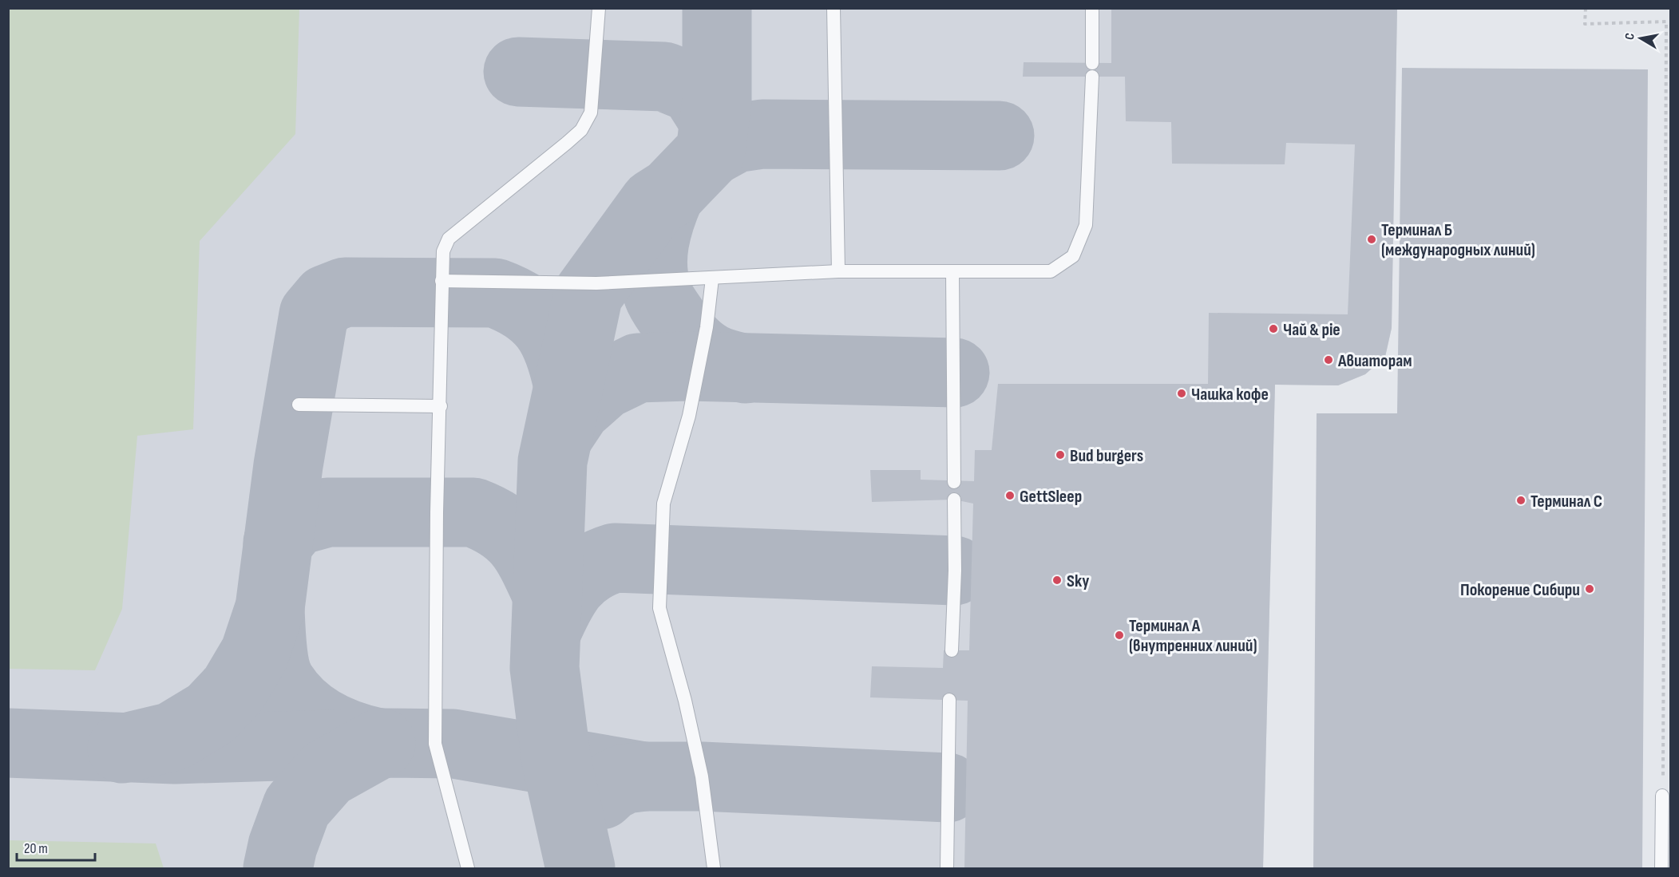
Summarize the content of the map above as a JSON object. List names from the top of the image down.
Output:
{
  "places": [
    "Терминал Б (международных линий)",
    "Чай & pie",
    "Авиаторам",
    "Чашка кофе",
    "Bud burgers",
    "GettSleep",
    "Терминал С",
    "Sky",
    "Покорение Сибири",
    "Терминал А (внутренних линий)"
  ],
  "scale_bar": "20 m",
  "north": "left"
}
